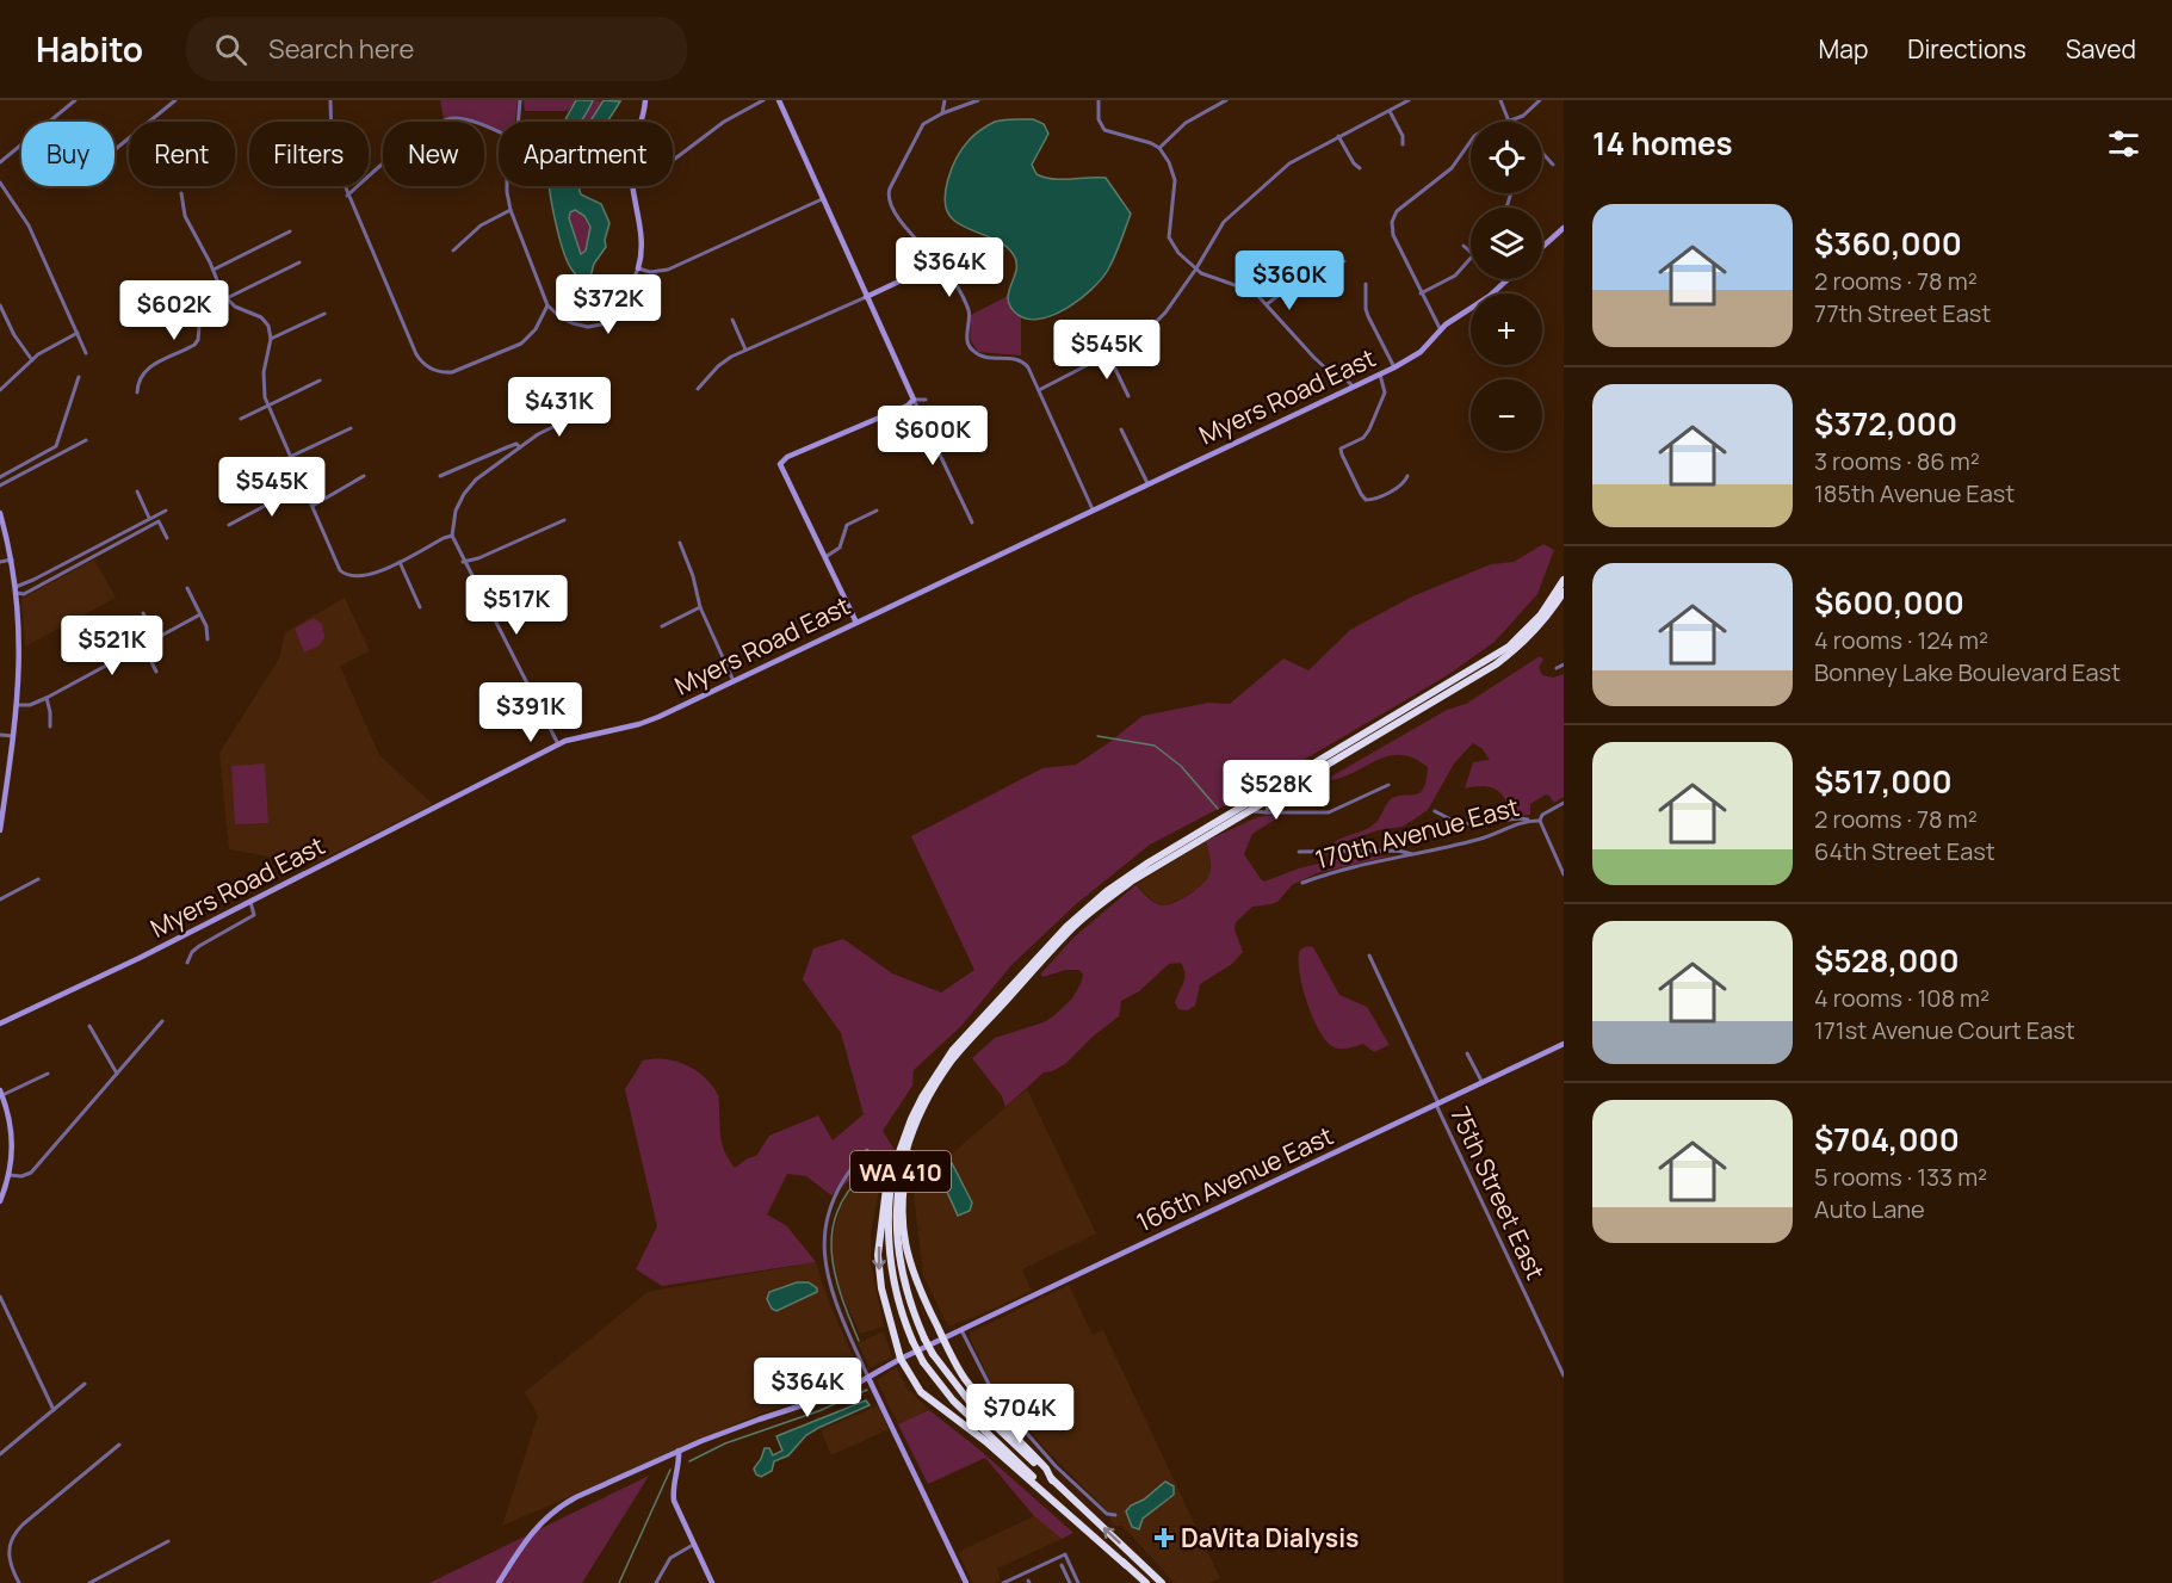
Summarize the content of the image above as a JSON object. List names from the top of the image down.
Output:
{
  "streets": {
    "highway": ["WA 410"],
    "street": [
      "Myers Road East",
      "170th Avenue East",
      "166th Avenue East",
      "75th Street East"
    ]
  },
  "crossings": [
    ["166th Avenue East", "75th Street East"]
  ],
  "places": {
    "health": ["DaVita Dialysis"]
  },
  "page": {
    "header": "Habito",
    "search": "Search here",
    "nav": ["Map", "Directions", "Saved"],
    "heading": "14 homes",
    "map_buttons": ["+", "−"],
    "chip": [
      "Buy",
      "Rent",
      "Filters",
      "New",
      "Apartment"
    ],
    "list": [
      {
        "name": "$360,000",
        "note": "2 rooms · 78 m² · 77th Street East"
      },
      {
        "name": "$372,000",
        "note": "3 rooms · 86 m² · 185th Avenue East"
      },
      {
        "name": "$600,000",
        "note": "4 rooms · 124 m² · Bonney Lake Boulevard East"
      },
      {
        "name": "$517,000",
        "note": "2 rooms · 78 m² · 64th Street East"
      },
      {
        "name": "$528,000",
        "note": "4 rooms · 108 m² · 171st Avenue Court East"
      },
      {
        "name": "$704,000",
        "note": "5 rooms · 133 m² · Auto Lane"
      }
    ],
    "price": [
      "$364K",
      "$360K",
      "$372K",
      "$602K",
      "$545K",
      "$431K",
      "$600K",
      "$545K",
      "$517K",
      "$521K",
      "$391K",
      "$528K",
      "$364K",
      "$704K"
    ]
  }
}
